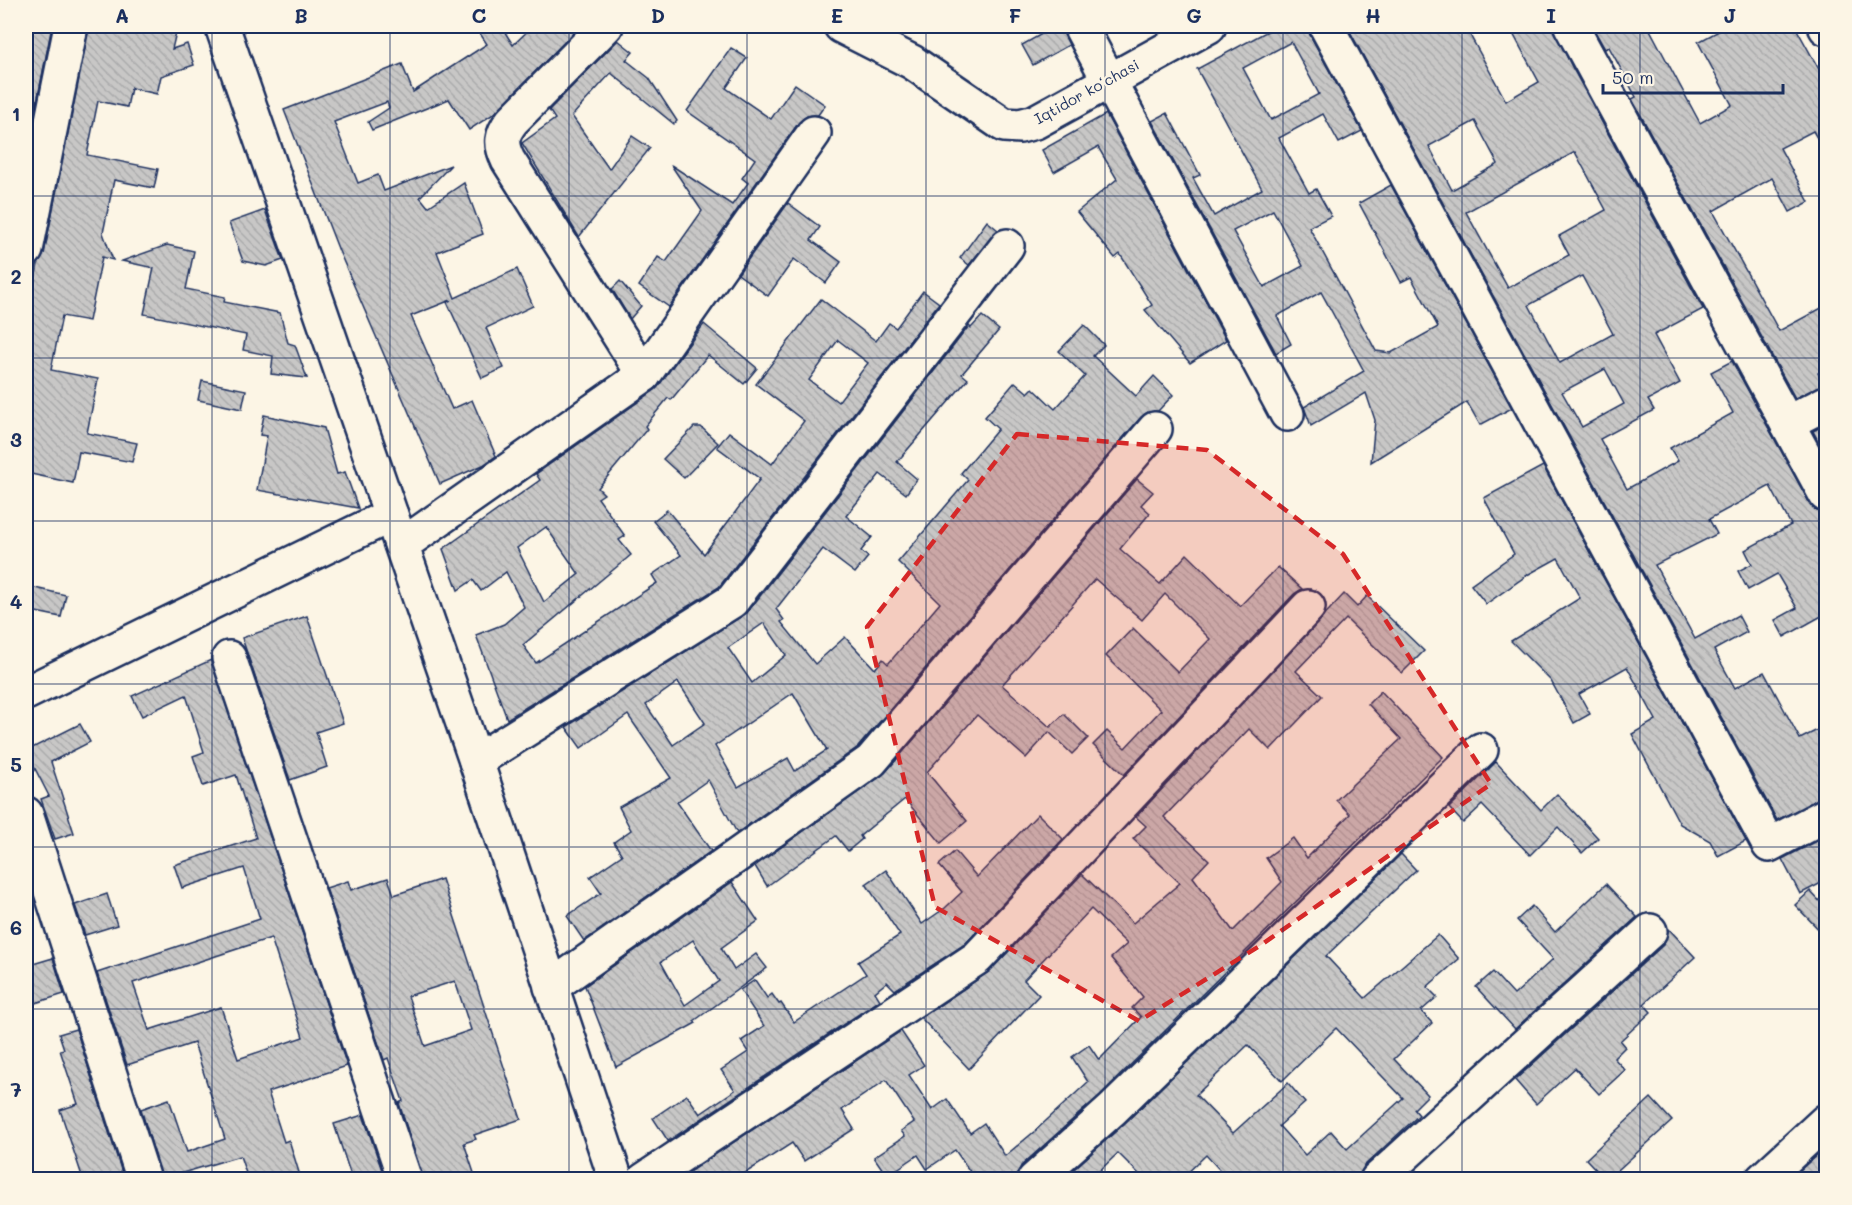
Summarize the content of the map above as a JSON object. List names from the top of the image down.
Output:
{
  "streets": {
    "street": ["Iqtidor koʻchasi"]
  },
  "scale_bar": "50 m",
  "grid": {
    "columns": [
      "A",
      "B",
      "C",
      "D",
      "E",
      "F",
      "G",
      "H",
      "I",
      "J"
    ],
    "rows": [
      "1",
      "2",
      "3",
      "4",
      "5",
      "6",
      "7"
    ]
  }
}
